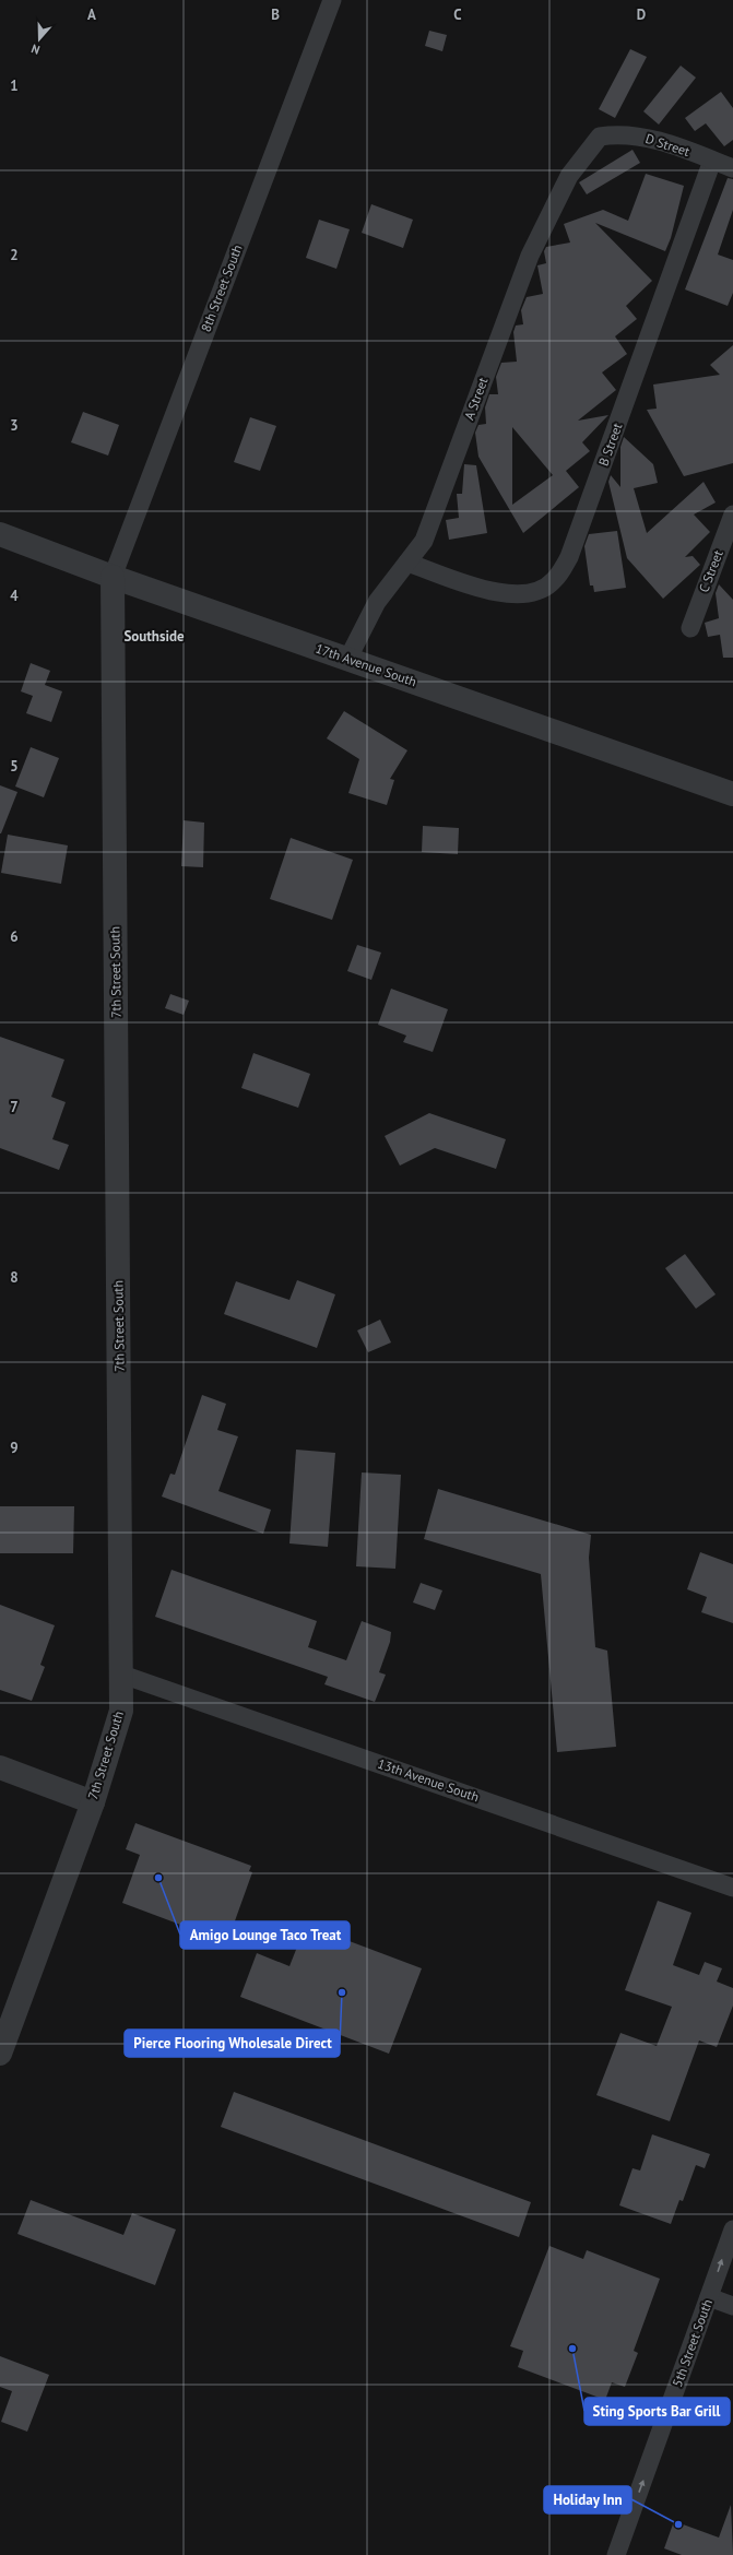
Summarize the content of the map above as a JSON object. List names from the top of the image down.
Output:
{
  "streets": {
    "street": [
      "D Street",
      "8th Street South",
      "A Street",
      "B Street",
      "C Street",
      "17th Avenue South",
      "7th Street South",
      "13th Avenue South",
      "5th Street South"
    ]
  },
  "crossings": [
    ["D Street", "A Street"],
    ["D Street", "B Street"],
    ["8th Street South", "17th Avenue South"],
    ["8th Street South", "7th Street South"],
    ["A Street", "B Street"],
    ["A Street", "17th Avenue South"],
    ["17th Avenue South", "7th Street South"],
    ["7th Street South", "13th Avenue South"]
  ],
  "one_way": ["5th Street South"],
  "districts": ["Southside"],
  "places": [
    "Amigo Lounge Taco Treat",
    "Pierce Flooring Wholesale Direct",
    "Sting Sports Bar Grill",
    "Holiday Inn"
  ],
  "north": "bottom",
  "grid": {
    "columns": [
      "A",
      "B",
      "C",
      "D"
    ],
    "rows": [
      "1",
      "2",
      "3",
      "4",
      "5",
      "6",
      "7",
      "8",
      "9"
    ]
  }
}
